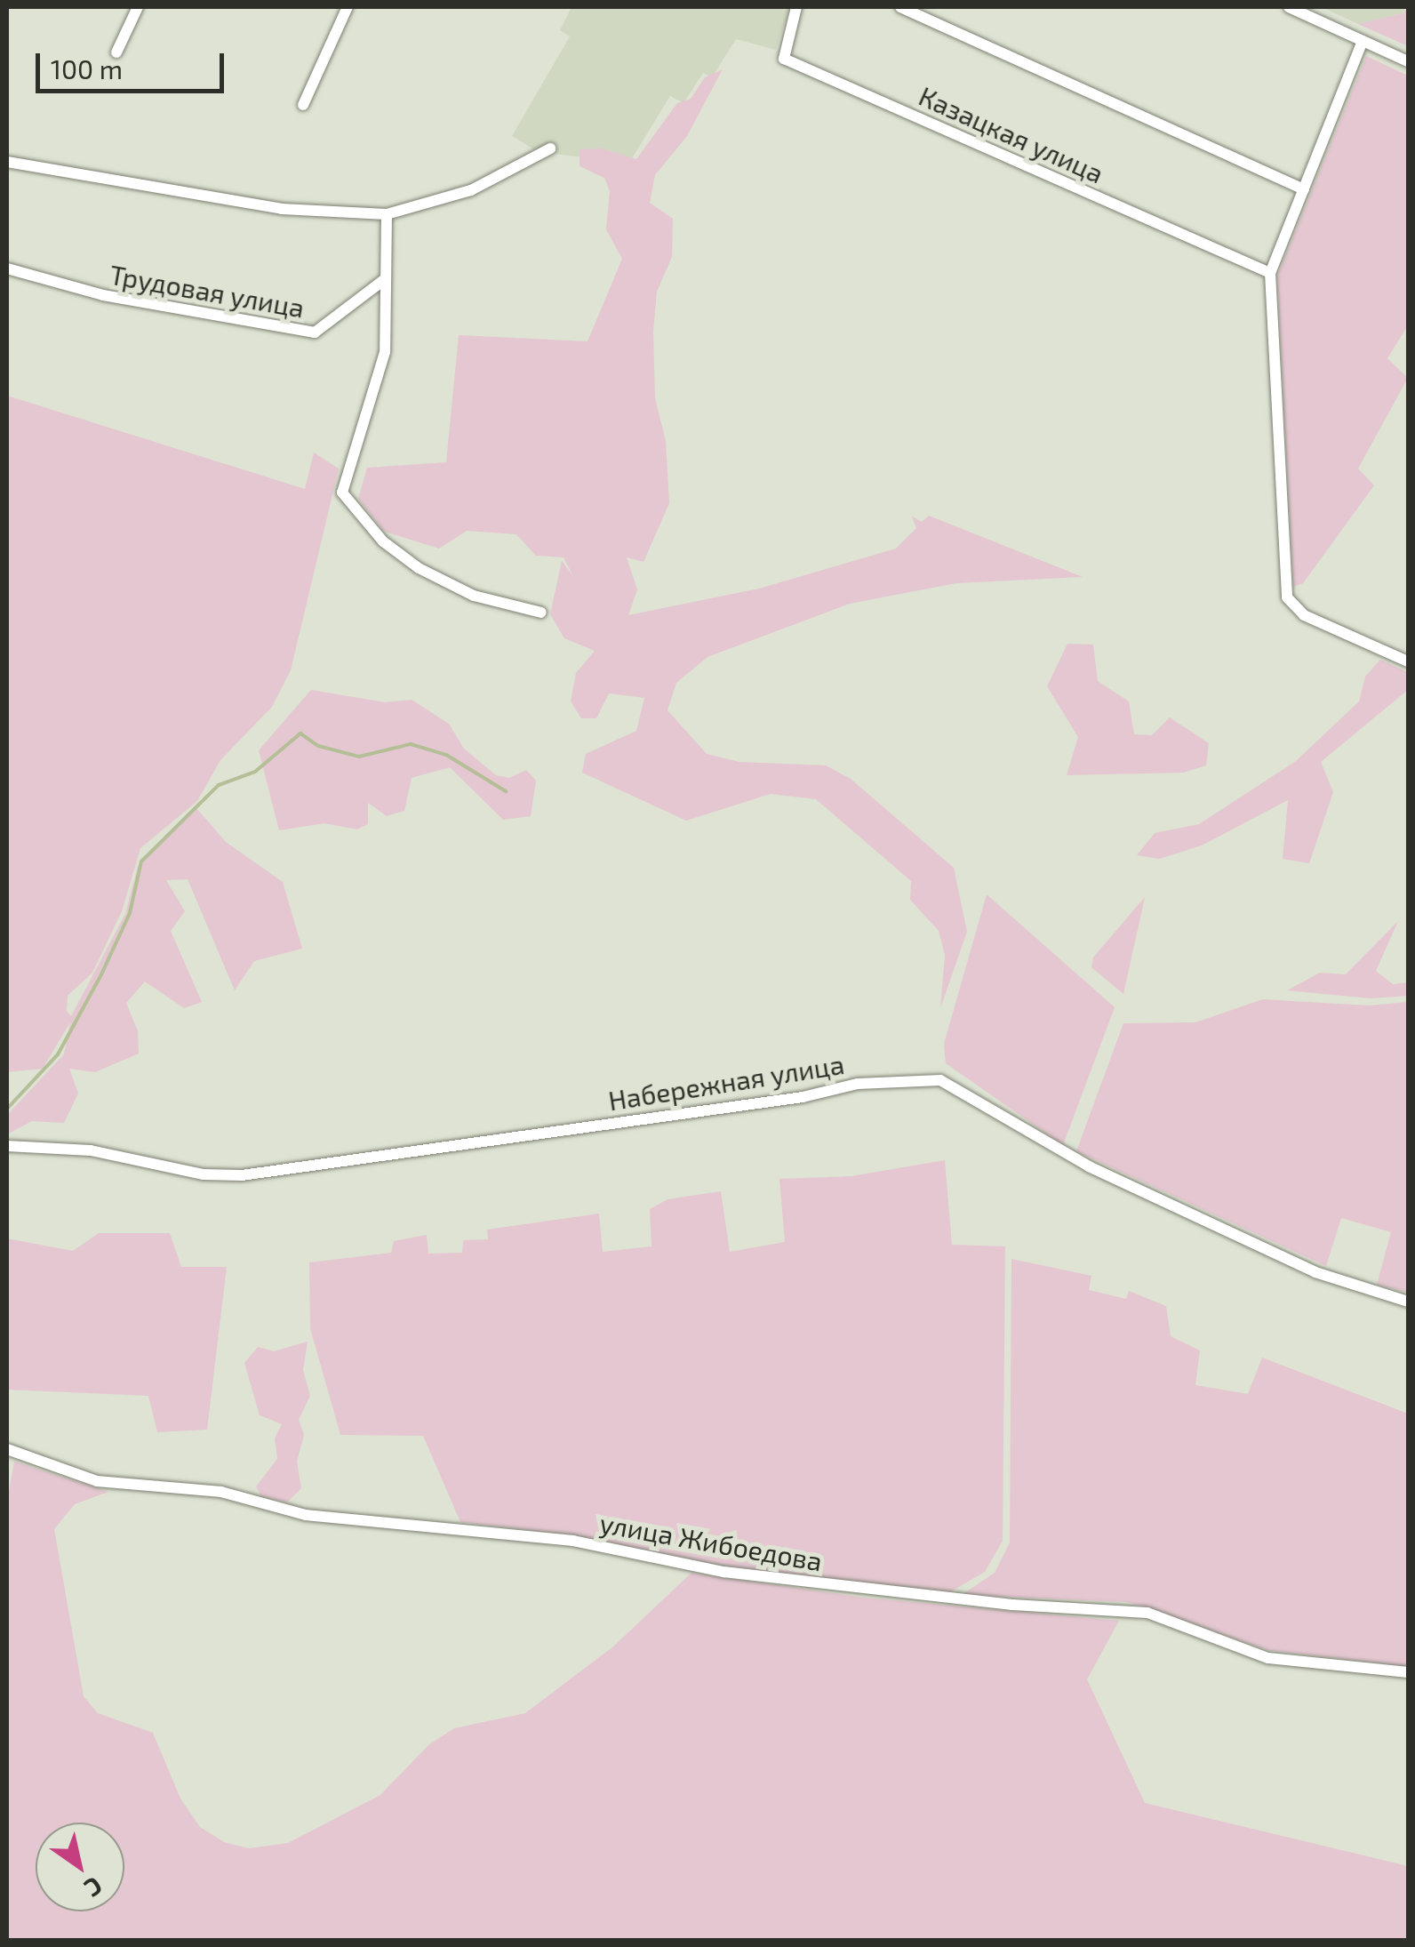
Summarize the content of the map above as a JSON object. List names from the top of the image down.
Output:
{
  "streets": {
    "street": [
      "Казацкая улица",
      "Трудовая улица",
      "Набережная улица",
      "улица Жибоедова"
    ]
  },
  "scale_bar": "100 m",
  "north": "bottom right"
}
